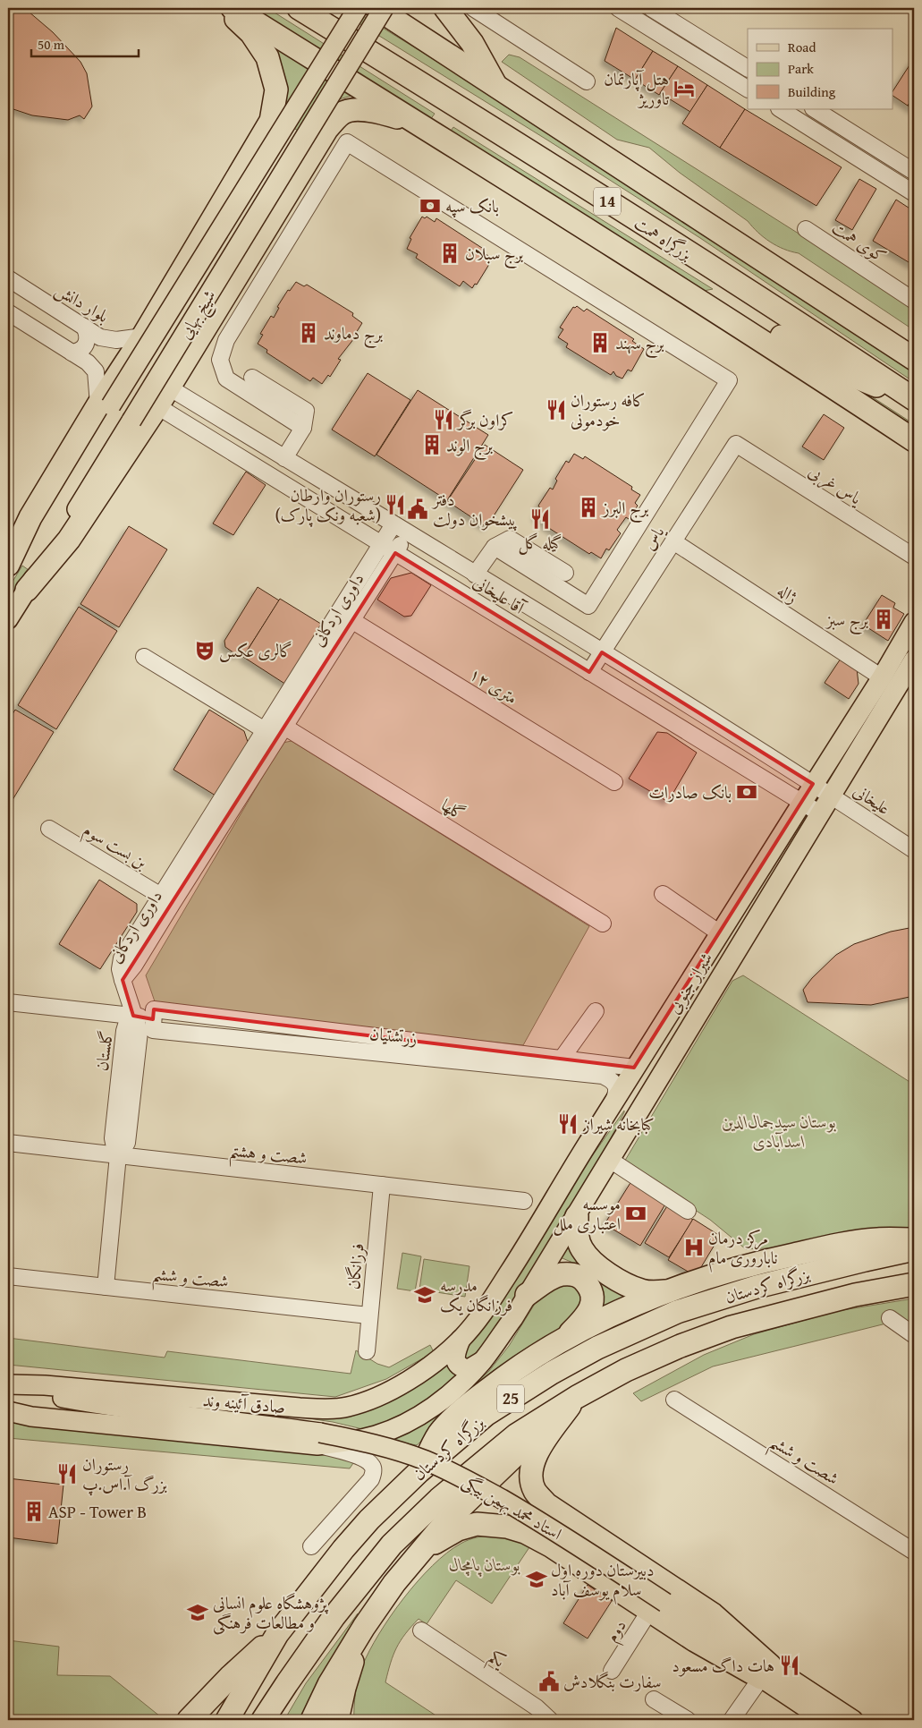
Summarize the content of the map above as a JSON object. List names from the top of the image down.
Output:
{
  "streets": {
    "highway": [
      "14",
      "بزرگراه همت",
      "بزرگراه کردستان",
      "25"
    ],
    "main road": [
      "شیخ بهایی",
      "شیراز جنوبی",
      "صادق آئینه وند",
      "استاد محمد بهمن بیگی"
    ],
    "street": [
      "کوی همت",
      "بلوار دانش",
      "یاس غربی",
      "یاس",
      "ژاله",
      "آقا علیخانی",
      "داوری اردکانی",
      "۱۲ متری",
      "علیخانی",
      "گلها",
      "بن بست سوم",
      "زرتشتیان",
      "گلستان",
      "شصت و هشتم",
      "فرزانگان",
      "شصت و ششم",
      "دوم",
      "یکم"
    ]
  },
  "crossings": [
    ["یاس غربی", "یاس"],
    ["یاس", "ژاله"],
    ["یاس", "آقا علیخانی"],
    ["ژاله", "شیراز جنوبی"],
    ["آقا علیخانی", "داوری اردکانی"],
    ["آقا علیخانی", "علیخانی"],
    ["آقا علیخانی", "شیراز جنوبی"],
    ["داوری اردکانی", "۱۲ متری"],
    ["داوری اردکانی", "گلها"],
    ["داوری اردکانی", "بن بست سوم"],
    ["داوری اردکانی", "گلستان"],
    ["علیخانی", "شیراز جنوبی"],
    ["شیراز جنوبی", "زرتشتیان"],
    ["شیراز جنوبی", "صادق آئینه وند"],
    ["شیراز جنوبی", "استاد محمد بهمن بیگی"],
    ["گلستان", "شصت و هشتم"],
    ["گلستان", "شصت و ششم"],
    ["شصت و هشتم", "فرزانگان"],
    ["فرزانگان", "شصت و ششم"],
    ["صادق آئینه وند", "استاد محمد بهمن بیگی"],
    ["استاد محمد بهمن بیگی", "دوم"]
  ],
  "parks": ["بوستان سیدجمال‌الدین اسدآبادی", "بوستان پامچال"],
  "places": {
    "hotel": ["هتل آپارتمان تاوریژ"],
    "bank": ["بانک سپه", "بانک صادرات", "موسسه اعتباری ملل"],
    "building": [
      "برج سبلان",
      "برج دماوند",
      "برج سهند",
      "برج الوند",
      "برج البرز",
      "برج سبز",
      "ASP - Tower B"
    ],
    "restaurant": [
      "کافه رستوران خودمونی",
      "کراون برگر",
      "رستوران وارطان (شعبه ونک پارک)",
      "گیله گل",
      "کبابخانه شیراز",
      "رستوران بزرگ آ.اس.پ",
      "هات داگ مسعود"
    ],
    "public building": ["دفتر پیشخوان دولت", "سفارت بنگلادش"],
    "theatre": ["گالری عکس"],
    "hospital": ["مرکز درمان ناباروری مام"],
    "school or university": ["مدرسه فرزانگان یک", "دبیرستان دوره اول سلام یوسف آباد", "پژوهشگاه علوم انسانی و مطالعات فرهنگی"]
  },
  "legend": ["Road", "Park", "Building"],
  "scale_bar": "50 m"
}
